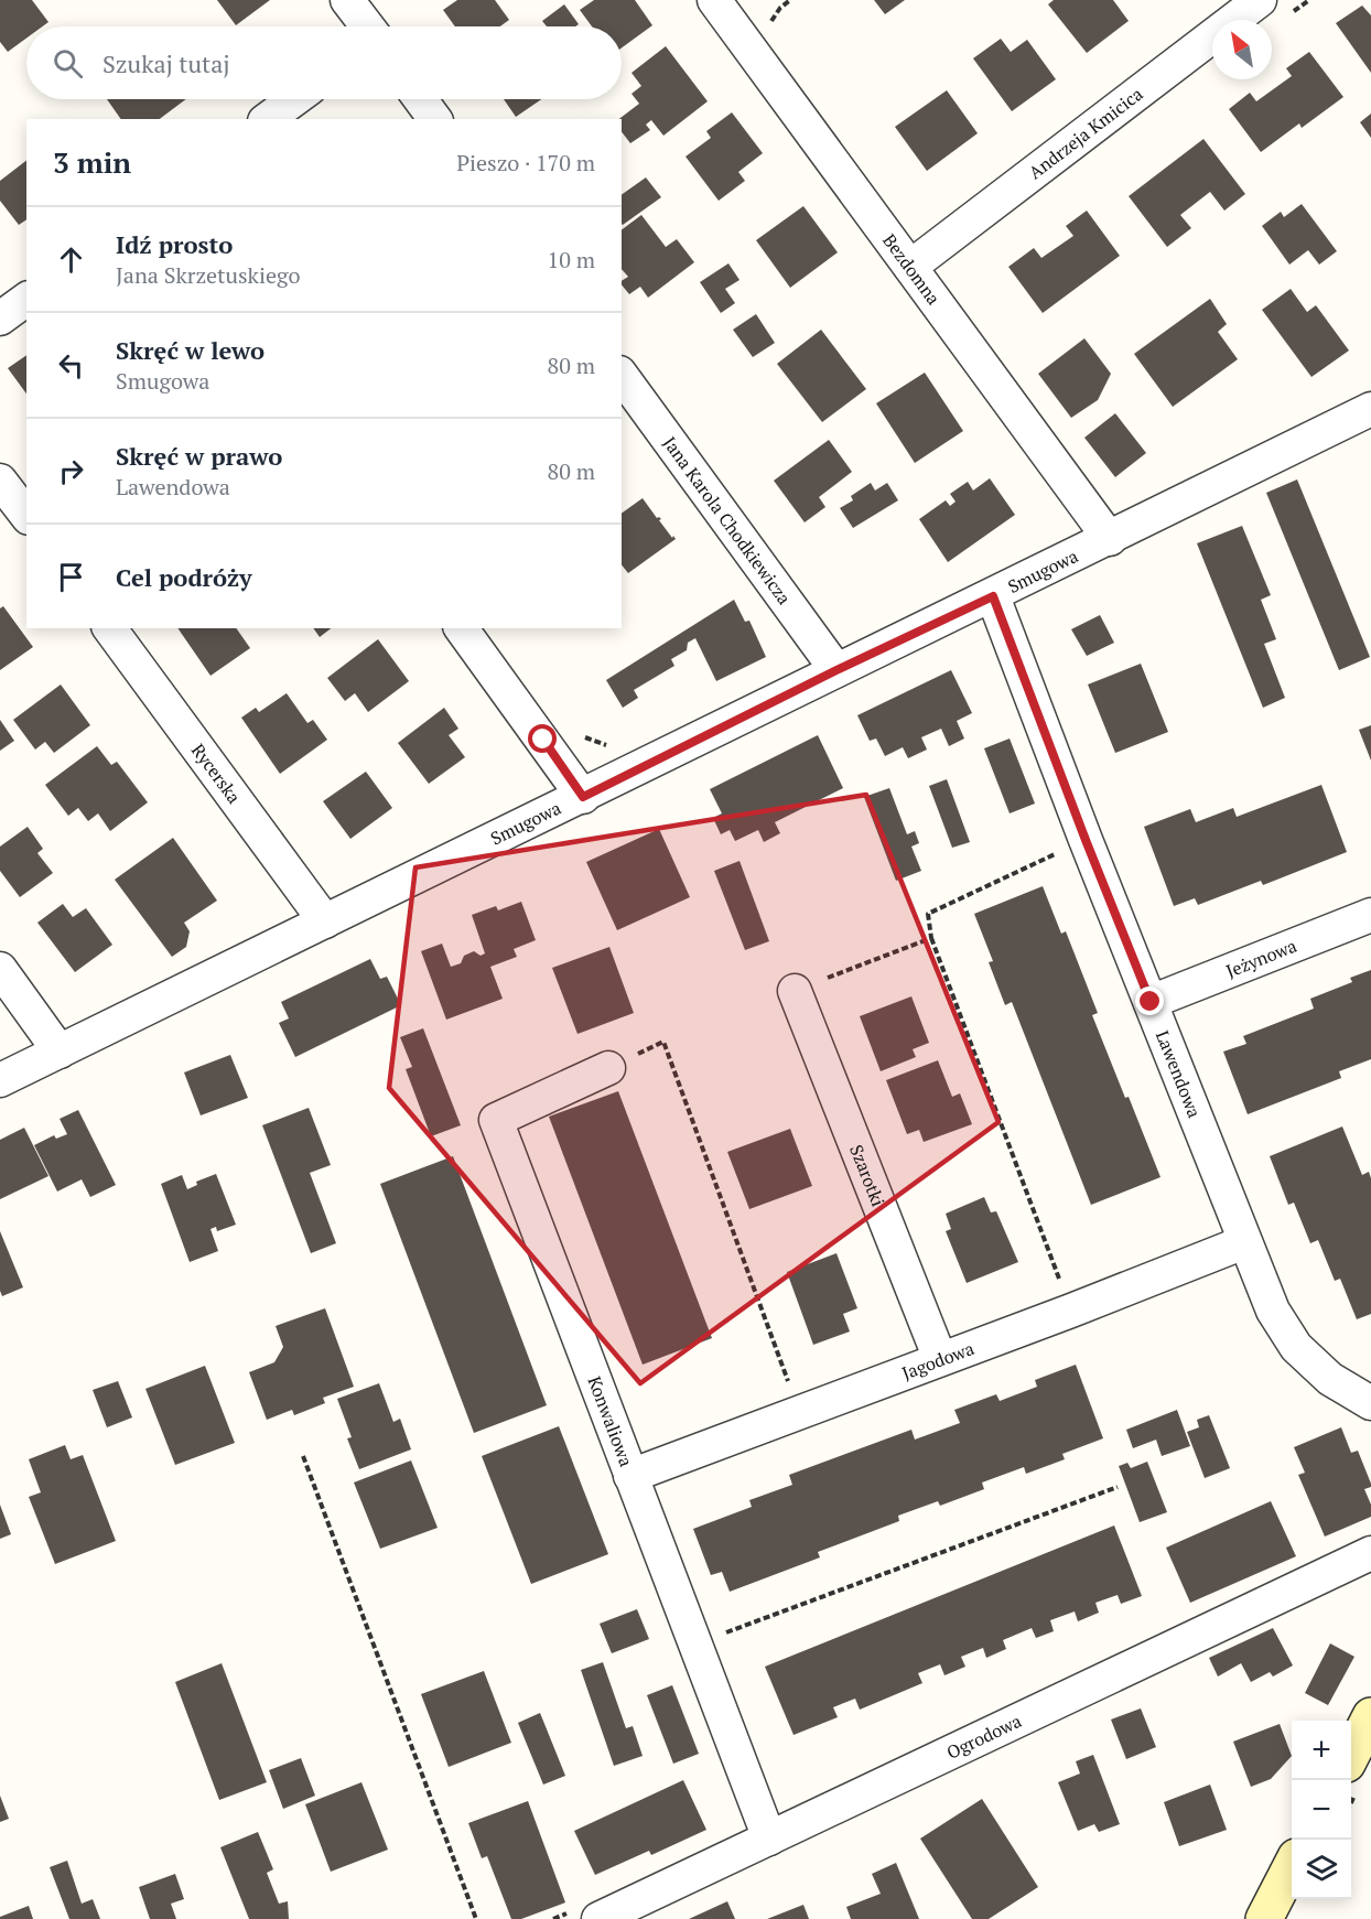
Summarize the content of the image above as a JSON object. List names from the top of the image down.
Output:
{
  "streets": {
    "street": [
      "Andrzeja Kmicica",
      "Bezdomna",
      "Jana Karola Chodkiewicza",
      "Smugowa",
      "Rycerska",
      "Jeżynowa",
      "Lawendowa",
      "Szarotki",
      "Jagodowa",
      "Konwaliowa",
      "Ogrodowa"
    ]
  },
  "crossings": [
    ["Andrzeja Kmicica", "Bezdomna"],
    ["Bezdomna", "Smugowa"],
    ["Jana Karola Chodkiewicza", "Smugowa"],
    ["Smugowa", "Rycerska"],
    ["Smugowa", "Lawendowa"],
    ["Jeżynowa", "Lawendowa"],
    ["Lawendowa", "Jagodowa"],
    ["Szarotki", "Jagodowa"],
    ["Jagodowa", "Konwaliowa"],
    ["Konwaliowa", "Ogrodowa"]
  ],
  "north": "top left",
  "page": {
    "search": "Szukaj tutaj",
    "heading": ["3 min", "Pieszo · 170 m"],
    "list": [
      ["Idź prosto", "Jana Skrzetuskiego", "10 m"],
      ["Skręć w lewo", "Smugowa", "80 m"],
      ["Skręć w prawo", "Lawendowa", "80 m"],
      "Cel podróży"
    ],
    "map_buttons": ["+", "−"]
  }
}
